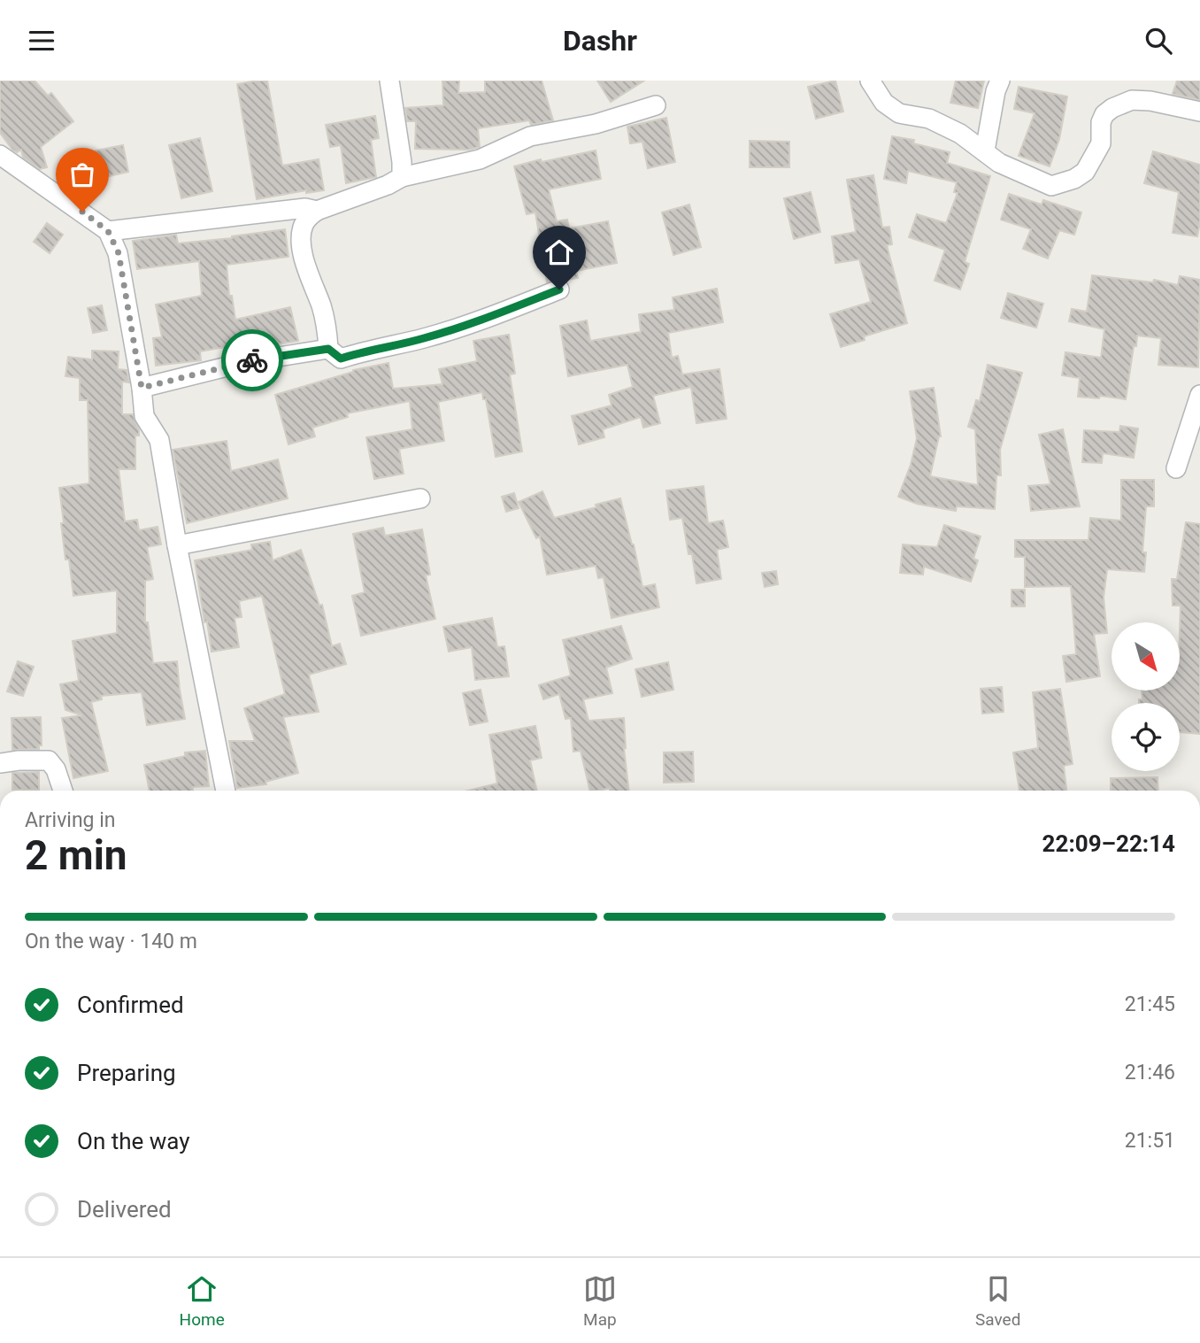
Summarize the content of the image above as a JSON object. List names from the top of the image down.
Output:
{
  "north": "bottom right",
  "page": {
    "header": "Dashr",
    "heading": ["2 min", "Arriving in", "22:09–22:14"],
    "bar": "On the way · 140 m",
    "list": [
      ["Confirmed", "21:45"],
      ["Preparing", "21:46"],
      ["On the way", "21:51"],
      "Delivered"
    ],
    "tabs": ["Home", "Map", "Saved"]
  }
}
